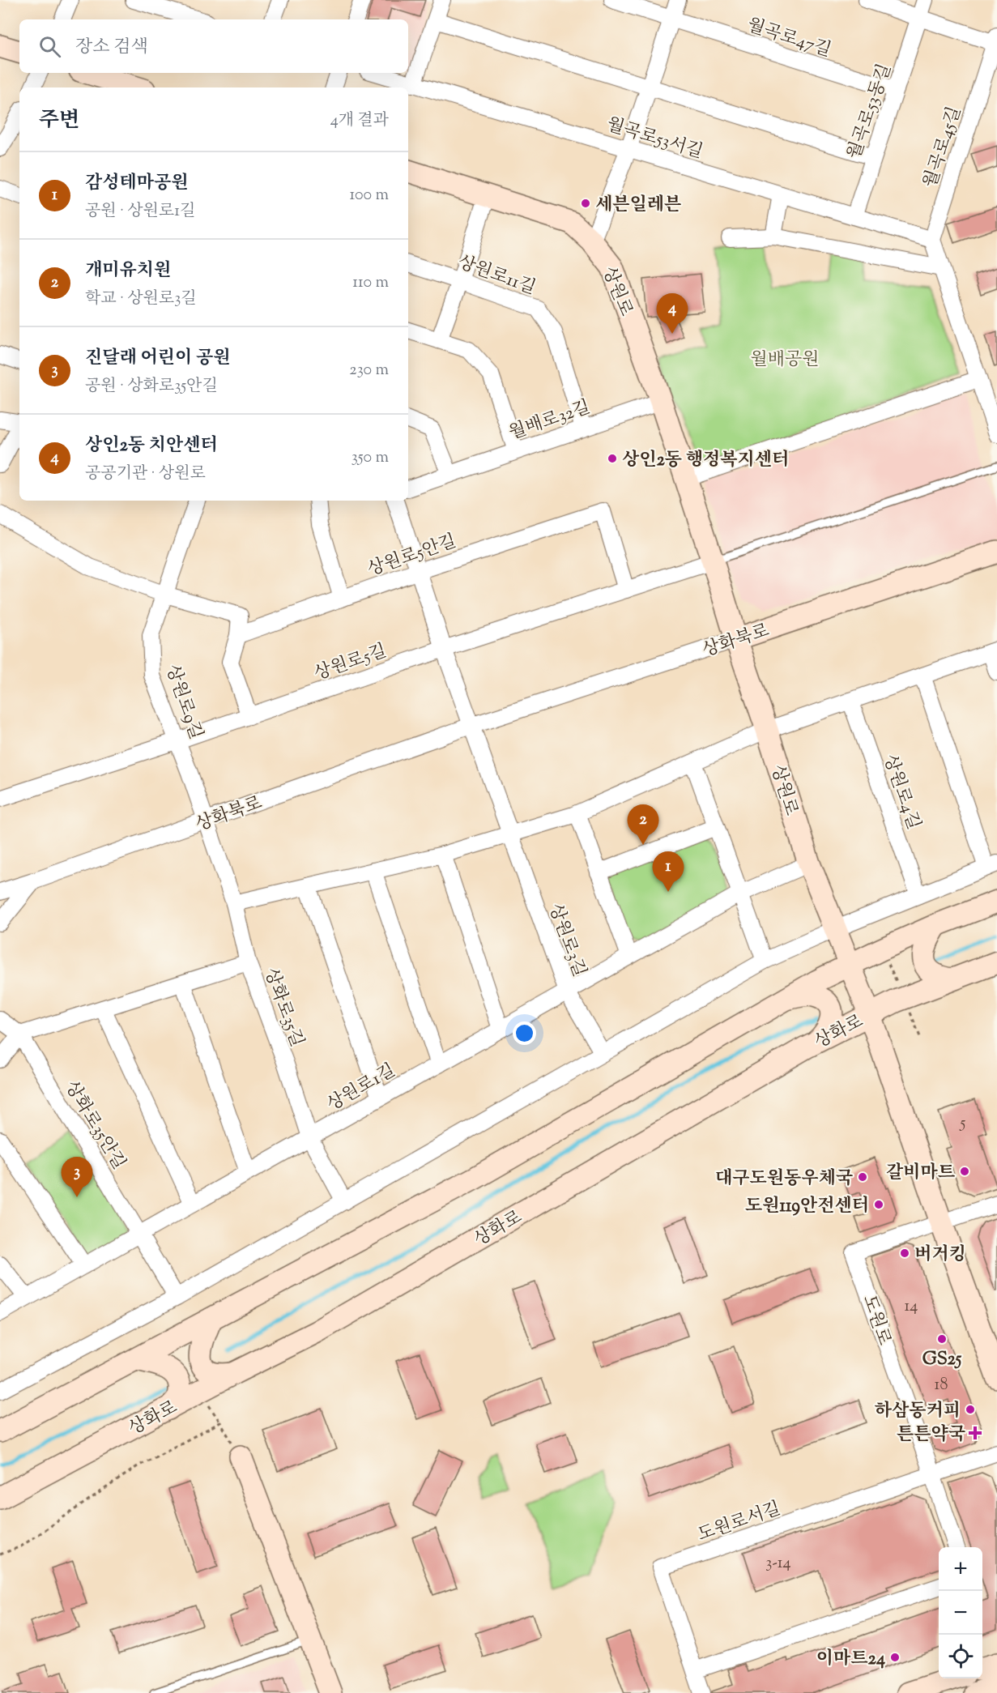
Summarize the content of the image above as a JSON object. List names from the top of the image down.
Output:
{
  "streets": {
    "main road": ["상원로", "상화북로", "상화로"],
    "street": [
      "월곡로47길",
      "월곡로53동길",
      "월곡로53서길",
      "월곡로45길",
      "상원로11길",
      "월배로32길",
      "상원로5안길",
      "상원로5길",
      "상원로9길",
      "상원로4길",
      "상원로3길",
      "상화로35길",
      "상원로1길",
      "상화로35안길",
      "도원로",
      "도원로서길"
    ]
  },
  "crossings": [
    ["월곡로47길", "월곡로53동길"],
    ["월곡로53동길", "월곡로53서길"],
    ["월곡로53서길", "월곡로45길"],
    ["상원로11길", "월배로32길"],
    ["상원로", "월배로32길"],
    ["상원로", "상화북로"],
    ["상원로", "상원로5길"],
    ["상원로", "상화로"],
    ["상원로", "상원로1길"],
    ["상원로5안길", "상원로5길"],
    ["상화북로", "상원로9길"],
    ["상화북로", "상화로35길"],
    ["상원로5길", "상원로9길"],
    ["상원로9길", "상화로35길"],
    ["상원로3길", "상원로1길"],
    ["상화로35길", "상원로1길"],
    ["상원로1길", "상화로35안길"],
    ["도원로", "도원로서길"]
  ],
  "parks": ["월배공원"],
  "places": {
    "other": [
      "세븐일레븐",
      "상인2동 행정복지센터",
      "갈비마트",
      "대구도원동우체국",
      "도원119안전센터",
      "버거킹",
      "GS25",
      "하삼동커피",
      "이마트24"
    ],
    "health": ["튼튼약국"]
  },
  "house_numbers": [
    "5",
    "14",
    "18",
    "3-14"
  ],
  "page": {
    "search": "장소 검색",
    "heading": ["주변", "4개 결과"],
    "list": [
      {
        "mark": "1",
        "name": "감성테마공원",
        "note": "공원 · 상원로1길",
        "value": "100 m"
      },
      {
        "mark": "2",
        "name": "개미유치원",
        "note": "학교 · 상원로3길",
        "value": "110 m"
      },
      {
        "mark": "3",
        "name": "진달래 어린이 공원",
        "note": "공원 · 상화로35안길",
        "value": "230 m"
      },
      {
        "mark": "4",
        "name": "상인2동 치안센터",
        "note": "공공기관 · 상원로",
        "value": "350 m"
      }
    ],
    "pins": [
      "4",
      "2",
      "1",
      "3"
    ],
    "map_buttons": ["+", "−"]
  }
}
